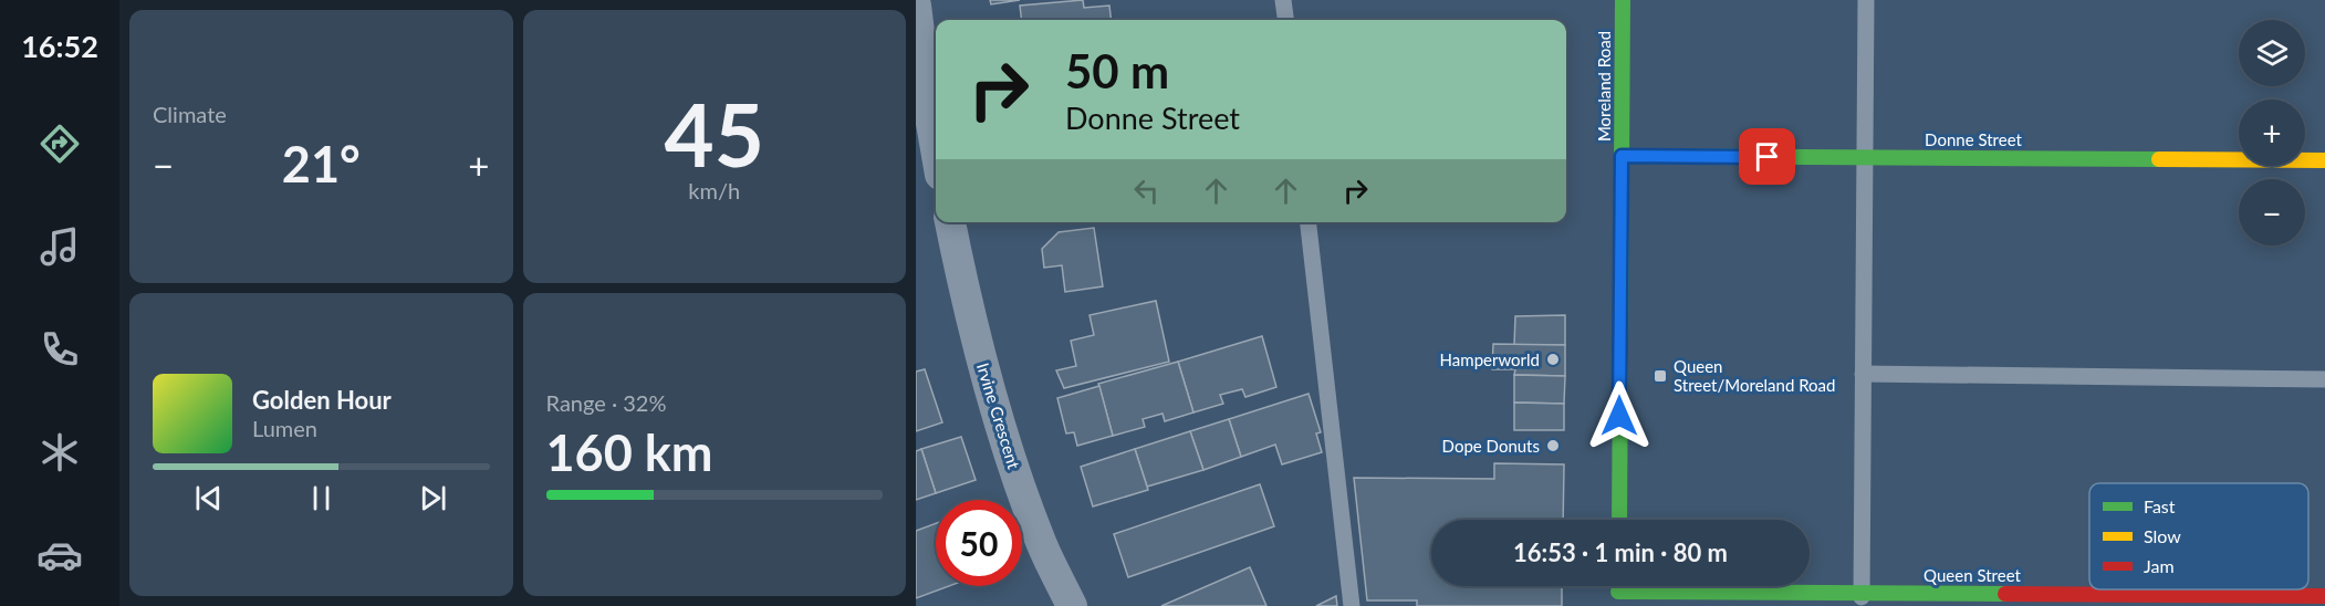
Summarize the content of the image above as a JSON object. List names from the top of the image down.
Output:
{
  "streets": {
    "street": [
      "Moreland Road",
      "Donne Street",
      "Irvine Crescent",
      "Queen Street"
    ]
  },
  "crossings": [
    ["Moreland Road", "Donne Street"]
  ],
  "places": {
    "other": ["Hamperworld", "Dope Donuts"],
    "transit": ["Queen Street/Moreland Road"]
  },
  "legend": ["Fast", "Slow", "Jam"],
  "page": {
    "tabs": "16:52",
    "tile": [
      "Climate",
      ["45", "km/h"],
      ["Range · 32%", "160 km"]
    ],
    "map_buttons": ["+", "−"],
    "turn": ["50 m", "Donne Street"],
    "heat": ["−", "21°", "+"],
    "song": ["Golden Hour", "Lumen"],
    "limit": "50",
    "trip": "16:53 · 1 min · 80 m"
  }
}
